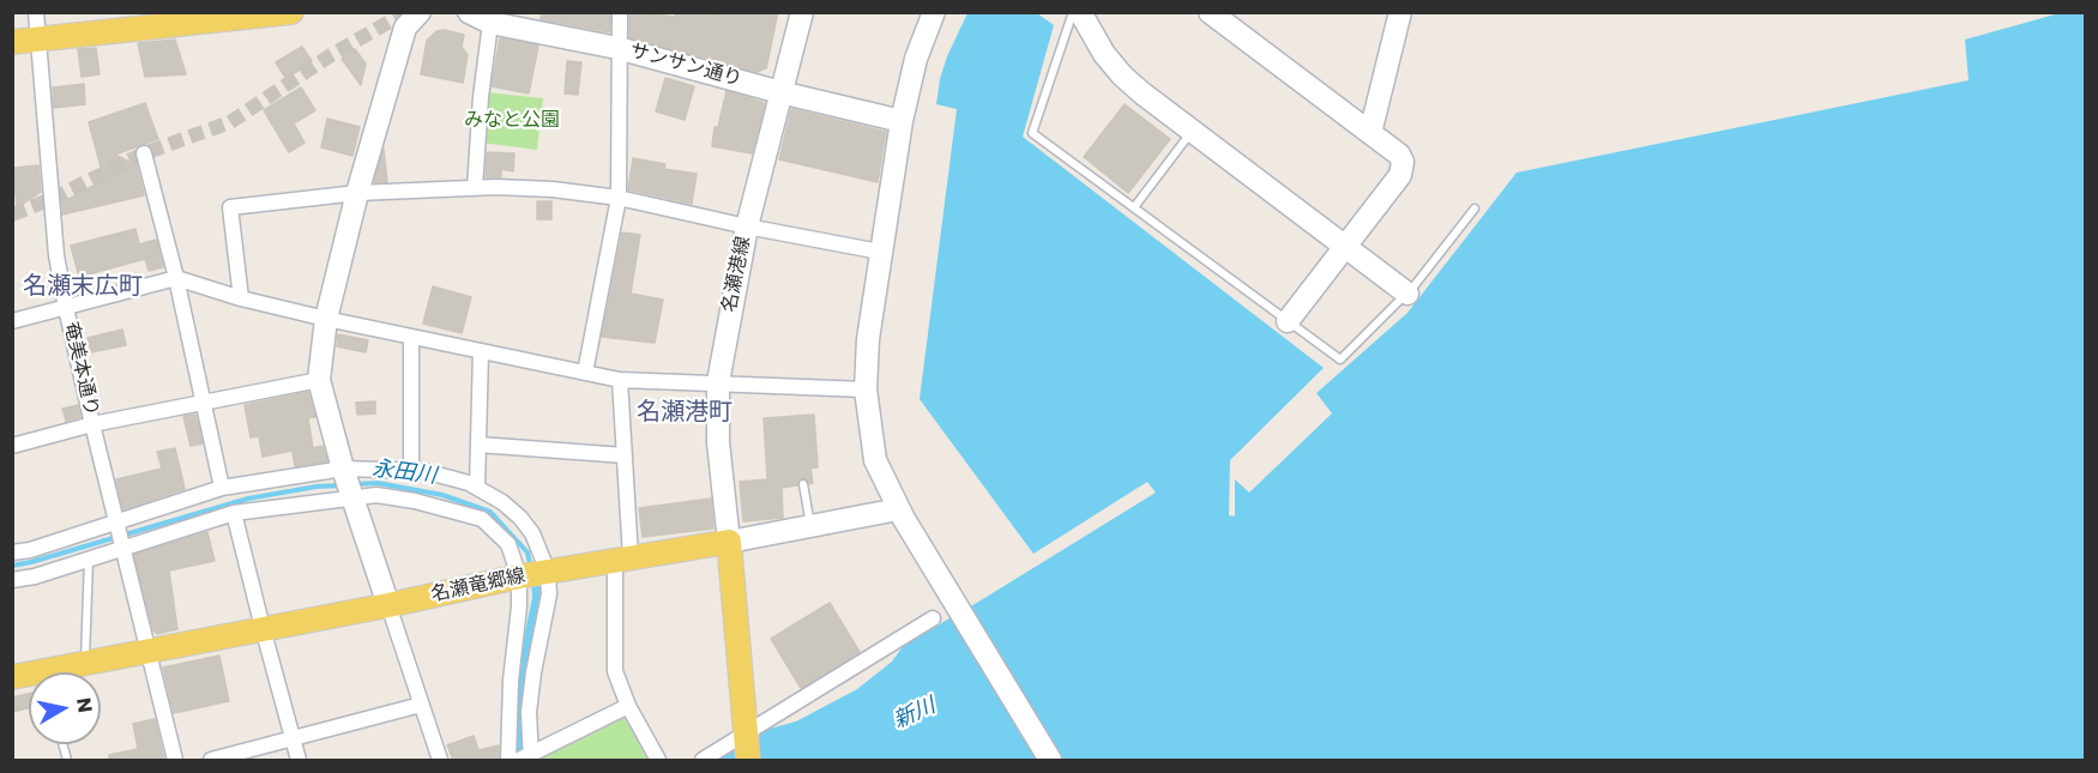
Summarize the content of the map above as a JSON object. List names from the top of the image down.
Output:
{
  "streets": {
    "main road": ["名瀬竜郷線"],
    "street": ["サンサン通り", "名瀬港線", "奄美本通り"]
  },
  "crossings": [
    ["サンサン通り", "名瀬港線"],
    ["名瀬港線", "名瀬竜郷線"],
    ["奄美本通り", "名瀬竜郷線"]
  ],
  "districts": ["名瀬末広町", "名瀬港町"],
  "water": ["永田川", "新川"],
  "parks": ["みなと公園"],
  "north": "right"
}
